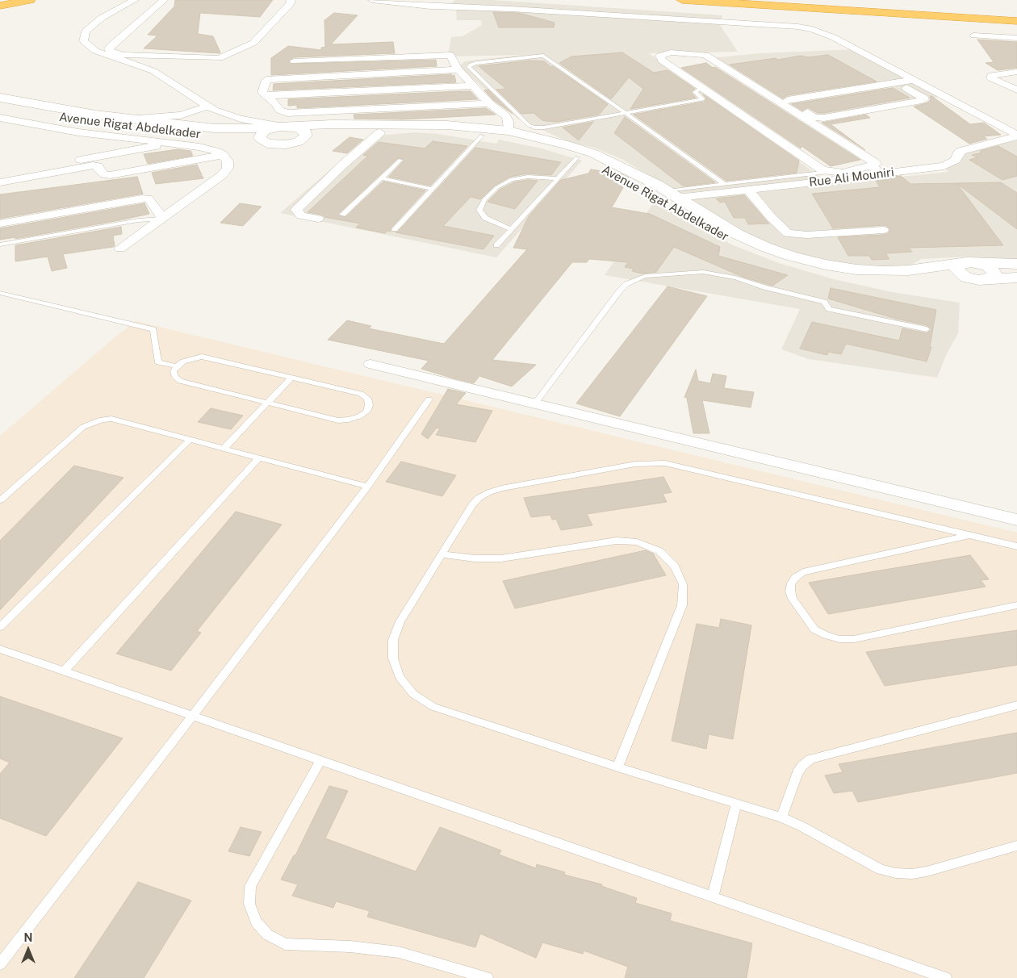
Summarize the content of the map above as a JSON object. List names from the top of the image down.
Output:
{
  "streets": {
    "street": ["Avenue Rigat Abdelkader", "Rue Ali Mouniri"]
  },
  "north": "top"
}
